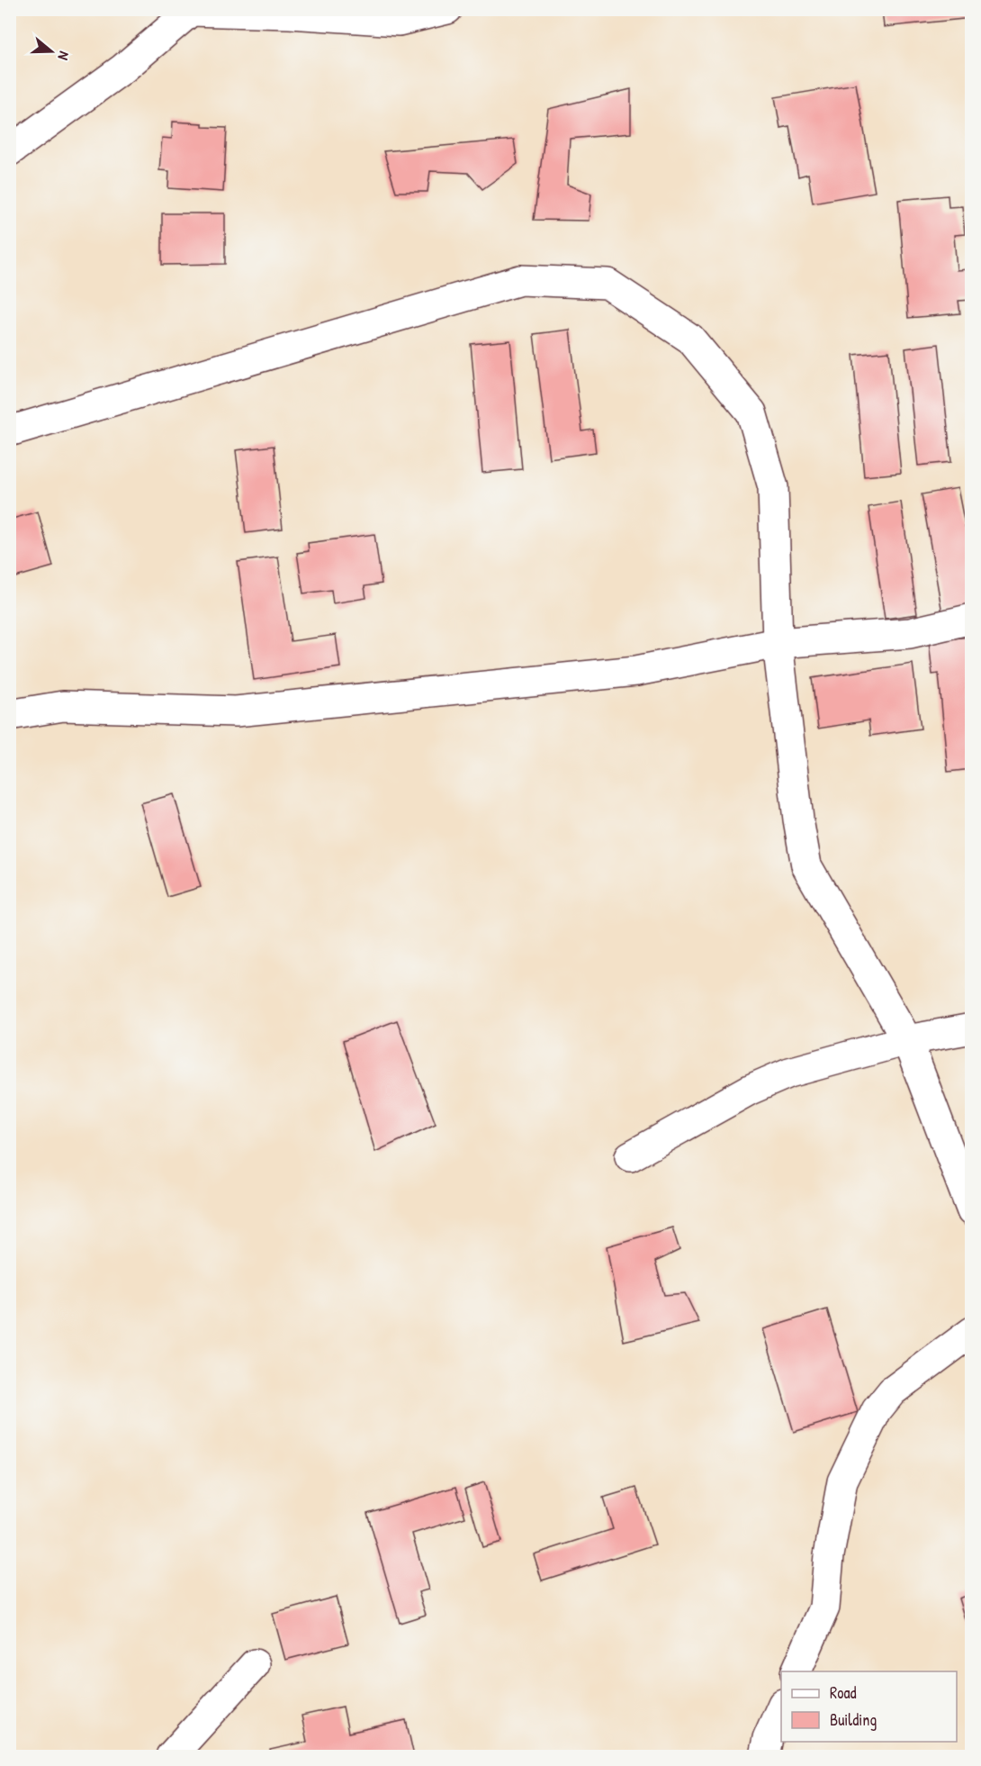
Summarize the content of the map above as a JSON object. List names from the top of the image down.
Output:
{
  "legend": ["Road", "Building"],
  "north": "right"
}
